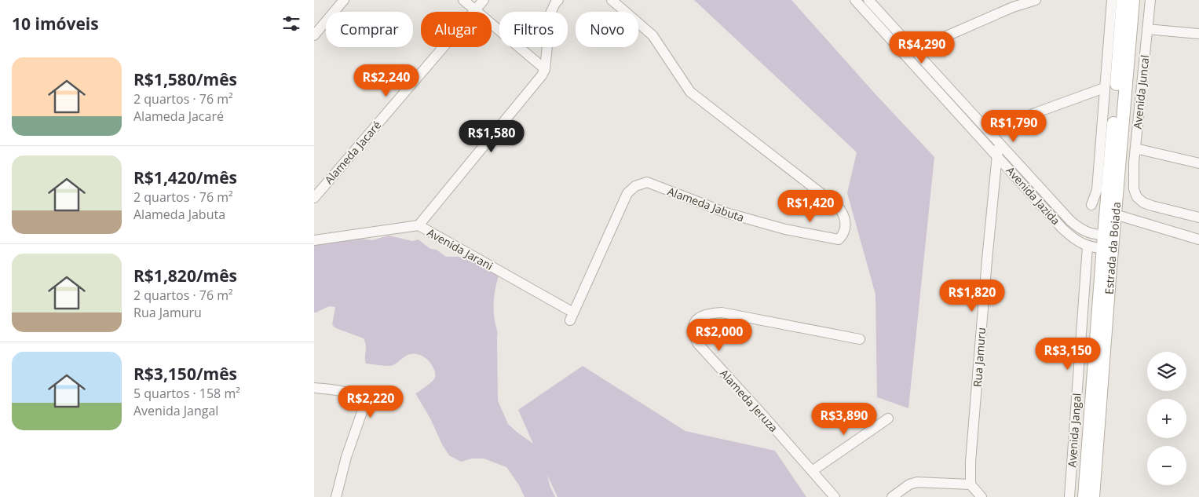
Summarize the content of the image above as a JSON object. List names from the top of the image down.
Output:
{
  "streets": {
    "main road": ["Estrada da Boiada"],
    "street": [
      "Avenida Juncal",
      "Alameda Jacaré",
      "Avenida Jazida",
      "Alameda Jabuta",
      "Avenida Jarani",
      "Rua Jamuru",
      "Alameda Jeruza",
      "Avenida Jangal"
    ]
  },
  "crossings": [
    ["Avenida Jazida", "Estrada da Boiada"],
    ["Avenida Jazida", "Rua Jamuru"],
    ["Avenida Jazida", "Avenida Jangal"],
    ["Alameda Jabuta", "Avenida Jarani"]
  ],
  "page": {
    "heading": "10 imóveis",
    "chip": [
      "Comprar",
      "Alugar",
      "Filtros",
      "Novo"
    ],
    "price": [
      "R$4,290",
      "R$2,240",
      "R$1,790",
      "R$1,580",
      "R$1,420",
      "R$1,820",
      "R$2,000",
      "R$3,150",
      "R$2,220",
      "R$3,890"
    ],
    "list": [
      {
        "name": "R$1,580/mês",
        "note": "2 quartos · 76 m² · Alameda Jacaré"
      },
      {
        "name": "R$1,420/mês",
        "note": "2 quartos · 76 m² · Alameda Jabuta"
      },
      {
        "name": "R$1,820/mês",
        "note": "2 quartos · 76 m² · Rua Jamuru"
      },
      {
        "name": "R$3,150/mês",
        "note": "5 quartos · 158 m² · Avenida Jangal"
      }
    ],
    "map_buttons": ["+", "−"]
  }
}
